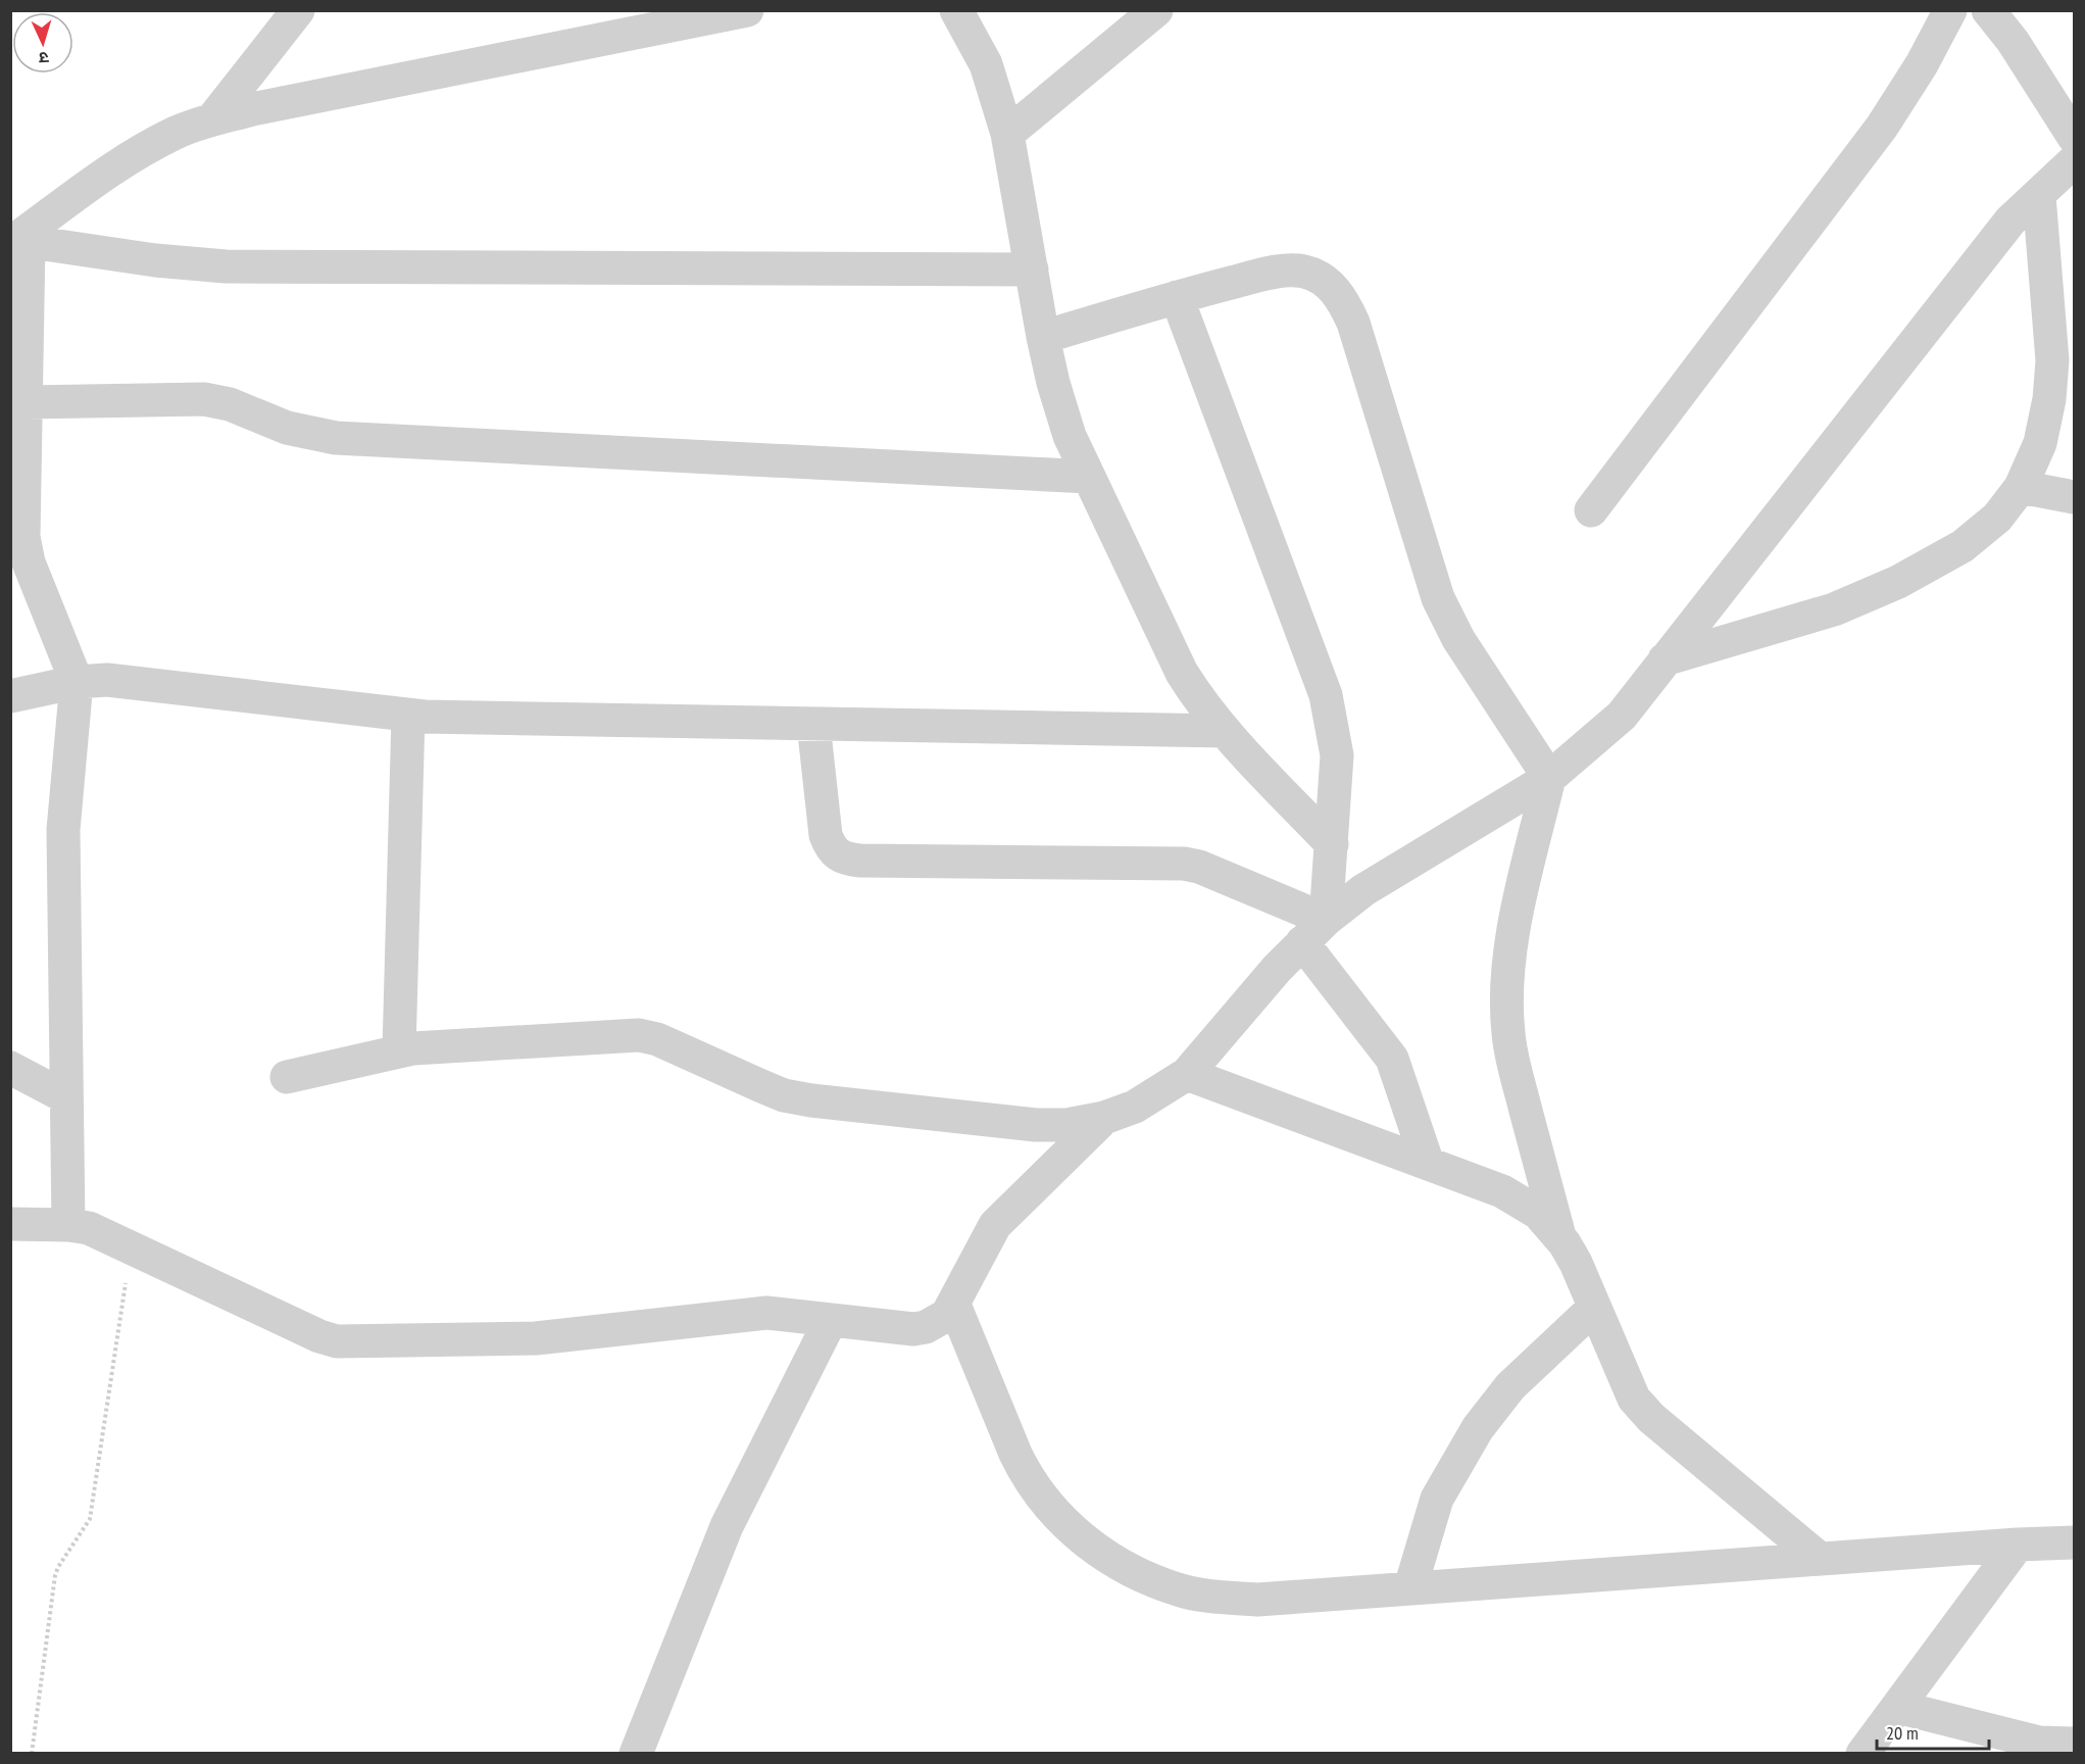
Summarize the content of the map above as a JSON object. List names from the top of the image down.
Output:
{
  "scale_bar": "20 m",
  "north": "bottom"
}
